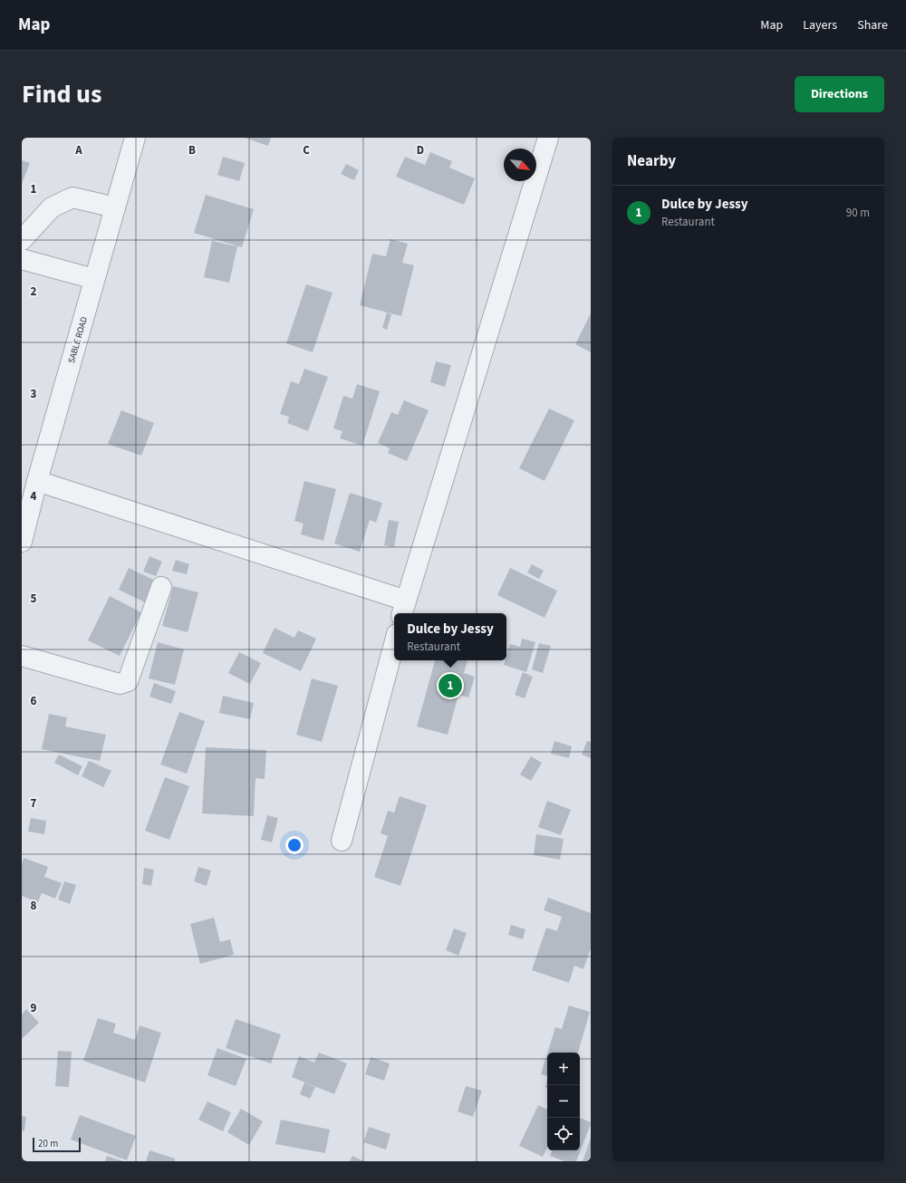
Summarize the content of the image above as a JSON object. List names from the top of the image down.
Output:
{
  "streets": {
    "street": ["SABLE ROAD"]
  },
  "scale_bar": "20 m",
  "north": "bottom right",
  "page": {
    "header": "Map",
    "nav": ["Map", "Layers", "Share"],
    "title": "Find us",
    "buttons": "Directions",
    "heading": "Nearby",
    "list": [
      {
        "mark": "1",
        "name": "Dulce by Jessy",
        "note": "Restaurant",
        "value": "90 m"
      }
    ],
    "popup": ["Dulce by Jessy", "Restaurant"],
    "pins": "1",
    "map_buttons": ["+", "−"],
    "scale": "20 m"
  },
  "grid": {
    "columns": [
      "A",
      "B",
      "C",
      "D"
    ],
    "rows": [
      "1",
      "2",
      "3",
      "4",
      "5",
      "6",
      "7",
      "8",
      "9"
    ]
  }
}
